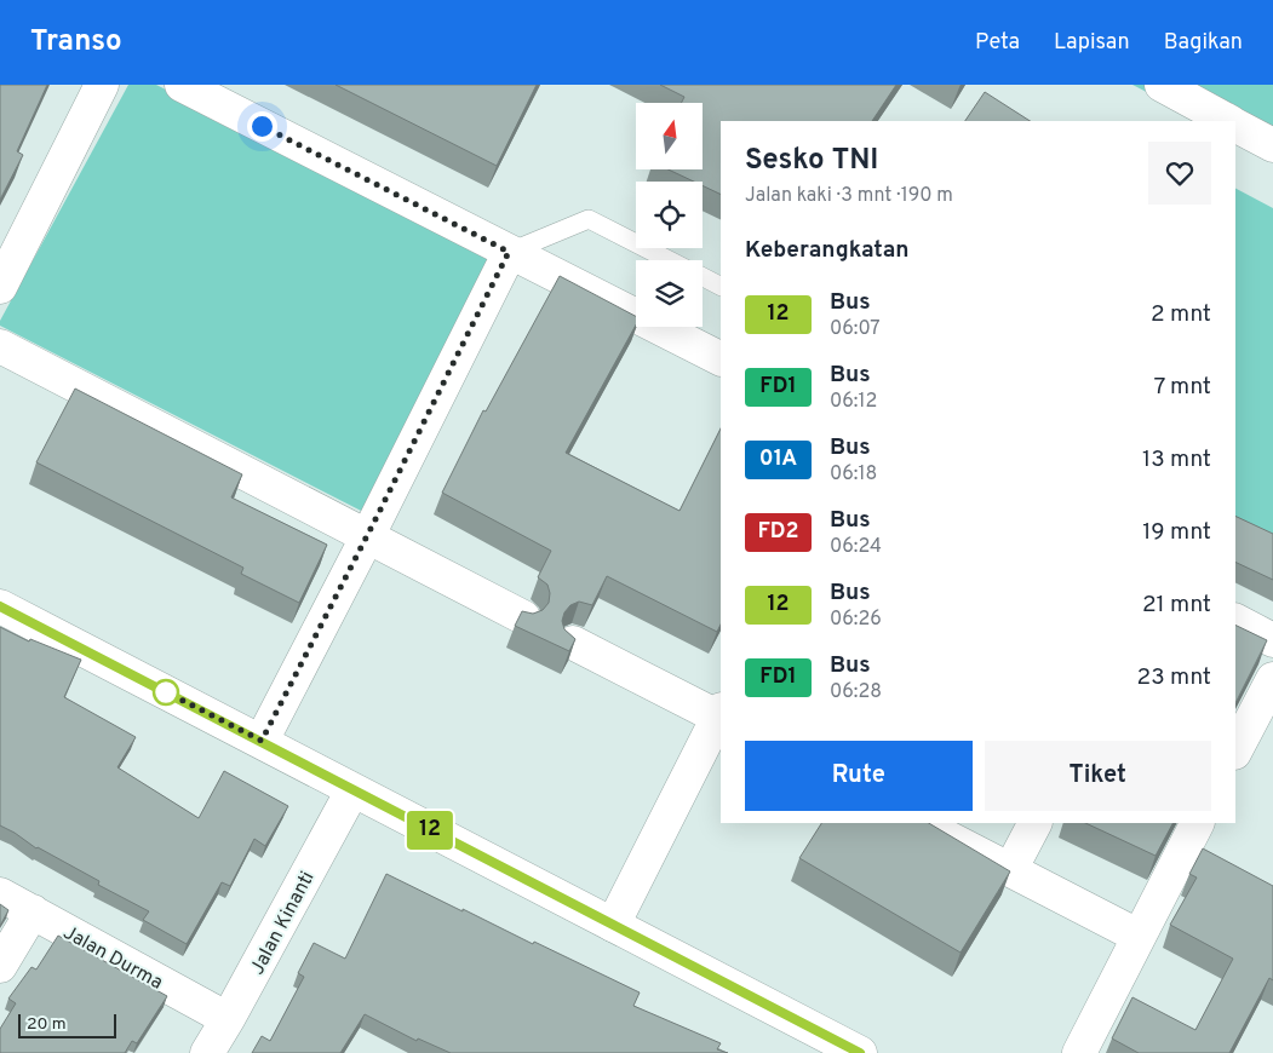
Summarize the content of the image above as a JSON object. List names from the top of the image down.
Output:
{
  "streets": {
    "street": ["Jalan Kinanti", "Jalan Durma"]
  },
  "crossings": [
    ["Jalan Kinanti", "Jalan Durma"]
  ],
  "lines": ["bus line 12"],
  "scale_bar": "20 m",
  "north": "top",
  "page": {
    "header": "Transo",
    "nav": ["Peta", "Lapisan", "Bagikan"],
    "on_map": "12",
    "heading": [
      ["Sesko TNI", "Jalan kaki · 3 mnt · 190 m"],
      "Keberangkatan"
    ],
    "list": [
      {
        "mark": "12",
        "name": "Bus",
        "note": "06:07",
        "value": "2 mnt"
      },
      {
        "mark": "FD1",
        "name": "Bus",
        "note": "06:12",
        "value": "7 mnt"
      },
      {
        "mark": "01A",
        "name": "Bus",
        "note": "06:18",
        "value": "13 mnt"
      },
      {
        "mark": "FD2",
        "name": "Bus",
        "note": "06:24",
        "value": "19 mnt"
      },
      {
        "mark": "12",
        "name": "Bus",
        "note": "06:26",
        "value": "21 mnt"
      },
      {
        "mark": "FD1",
        "name": "Bus",
        "note": "06:28",
        "value": "23 mnt"
      }
    ],
    "buttons": ["Rute", "Tiket"],
    "scale": "20 m"
  }
}
